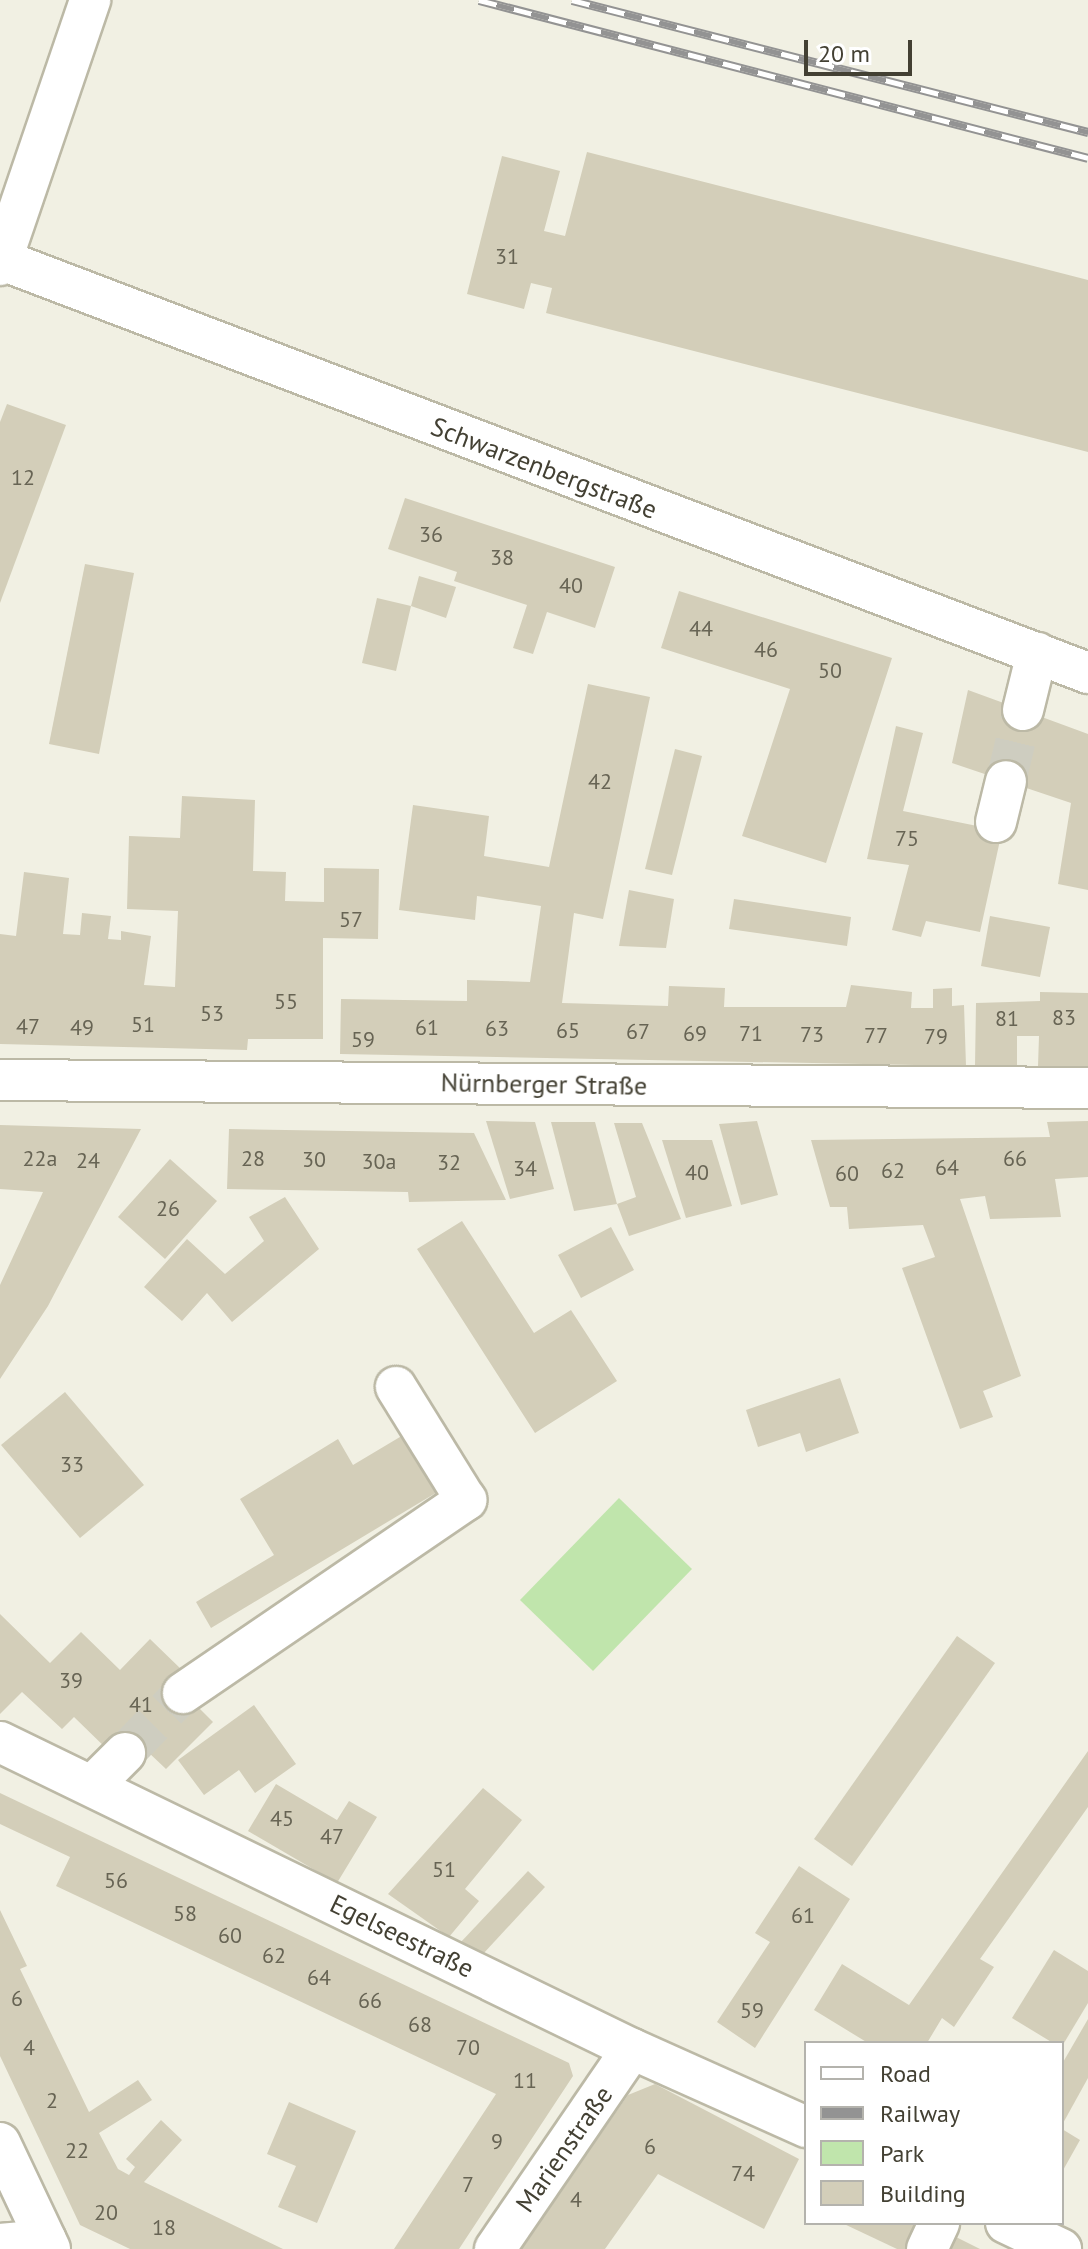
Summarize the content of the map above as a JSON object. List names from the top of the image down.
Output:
{
  "streets": {
    "street": [
      "Schwarzenbergstraße",
      "Nürnberger Straße",
      "Egelseestraße",
      "Marienstraße"
    ]
  },
  "crossings": [
    ["Egelseestraße", "Marienstraße"]
  ],
  "house_numbers": [
    "31",
    "12",
    "36",
    "38",
    "40",
    "44",
    "46",
    "50",
    "42",
    "75",
    "57",
    "55",
    "53",
    "83",
    "81",
    "51",
    "47",
    "49",
    "61",
    "63",
    "65",
    "67",
    "69",
    "71",
    "73",
    "77",
    "79",
    "59",
    "22a",
    "28",
    "66",
    "30",
    "24",
    "30a",
    "32",
    "64",
    "34",
    "62",
    "40",
    "60",
    "26",
    "33",
    "39",
    "41",
    "45",
    "47",
    "51",
    "56",
    "58",
    "61",
    "60",
    "62",
    "64",
    "6",
    "66",
    "59",
    "68",
    "4",
    "70",
    "11",
    "2",
    "9",
    "6",
    "22",
    "74",
    "7",
    "4",
    "20",
    "18"
  ],
  "legend": [
    "Road",
    "Railway",
    "Park",
    "Building"
  ],
  "scale_bar": "20 m"
}
